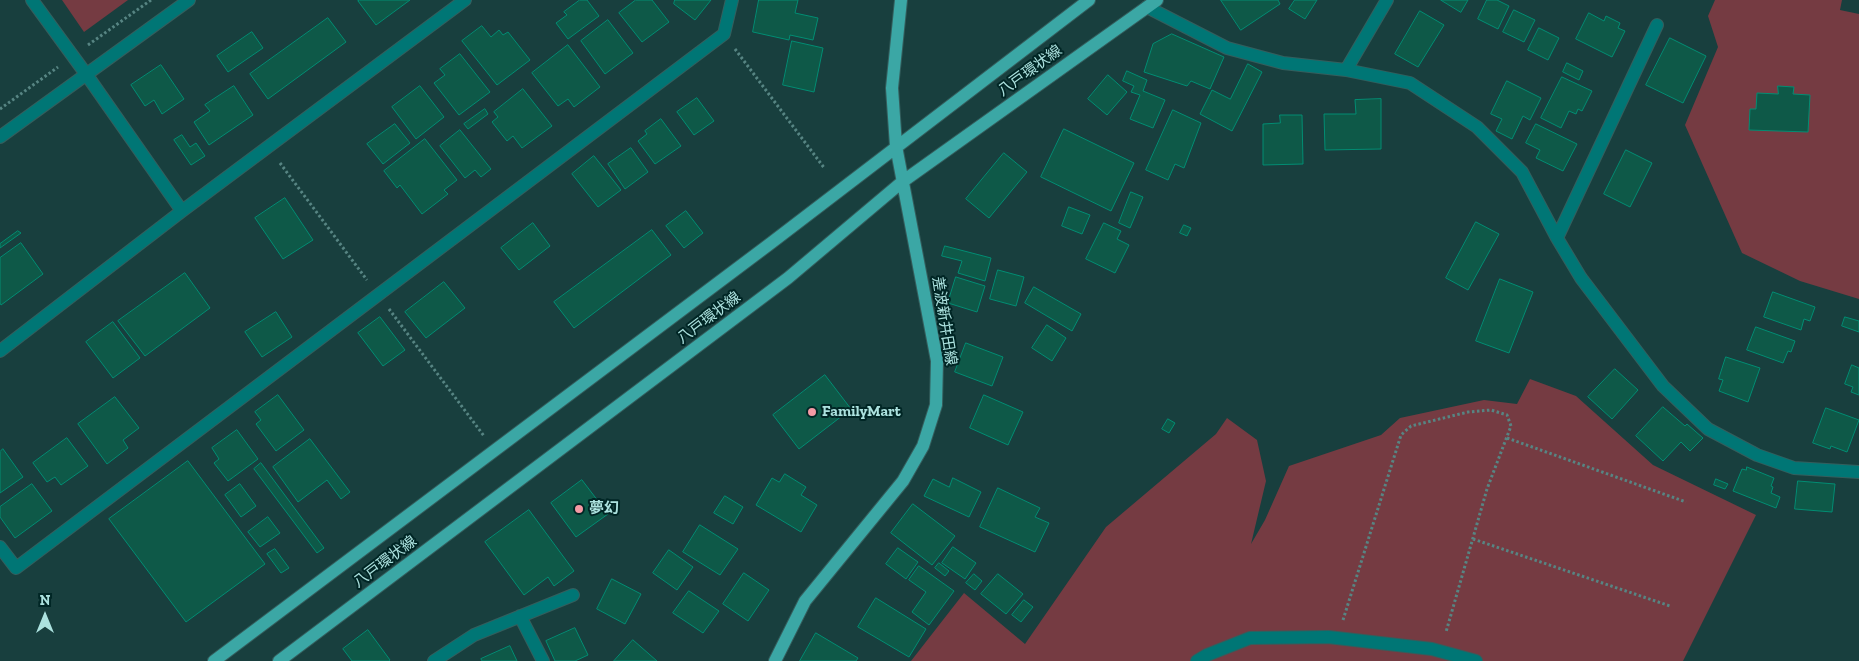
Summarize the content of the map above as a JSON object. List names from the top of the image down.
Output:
{
  "streets": {
    "main road": ["八戸環状線", "差波新井田線"]
  },
  "crossings": [
    ["八戸環状線", "差波新井田線"]
  ],
  "places": ["FamilyMart", "夢幻"],
  "north": "top"
}
